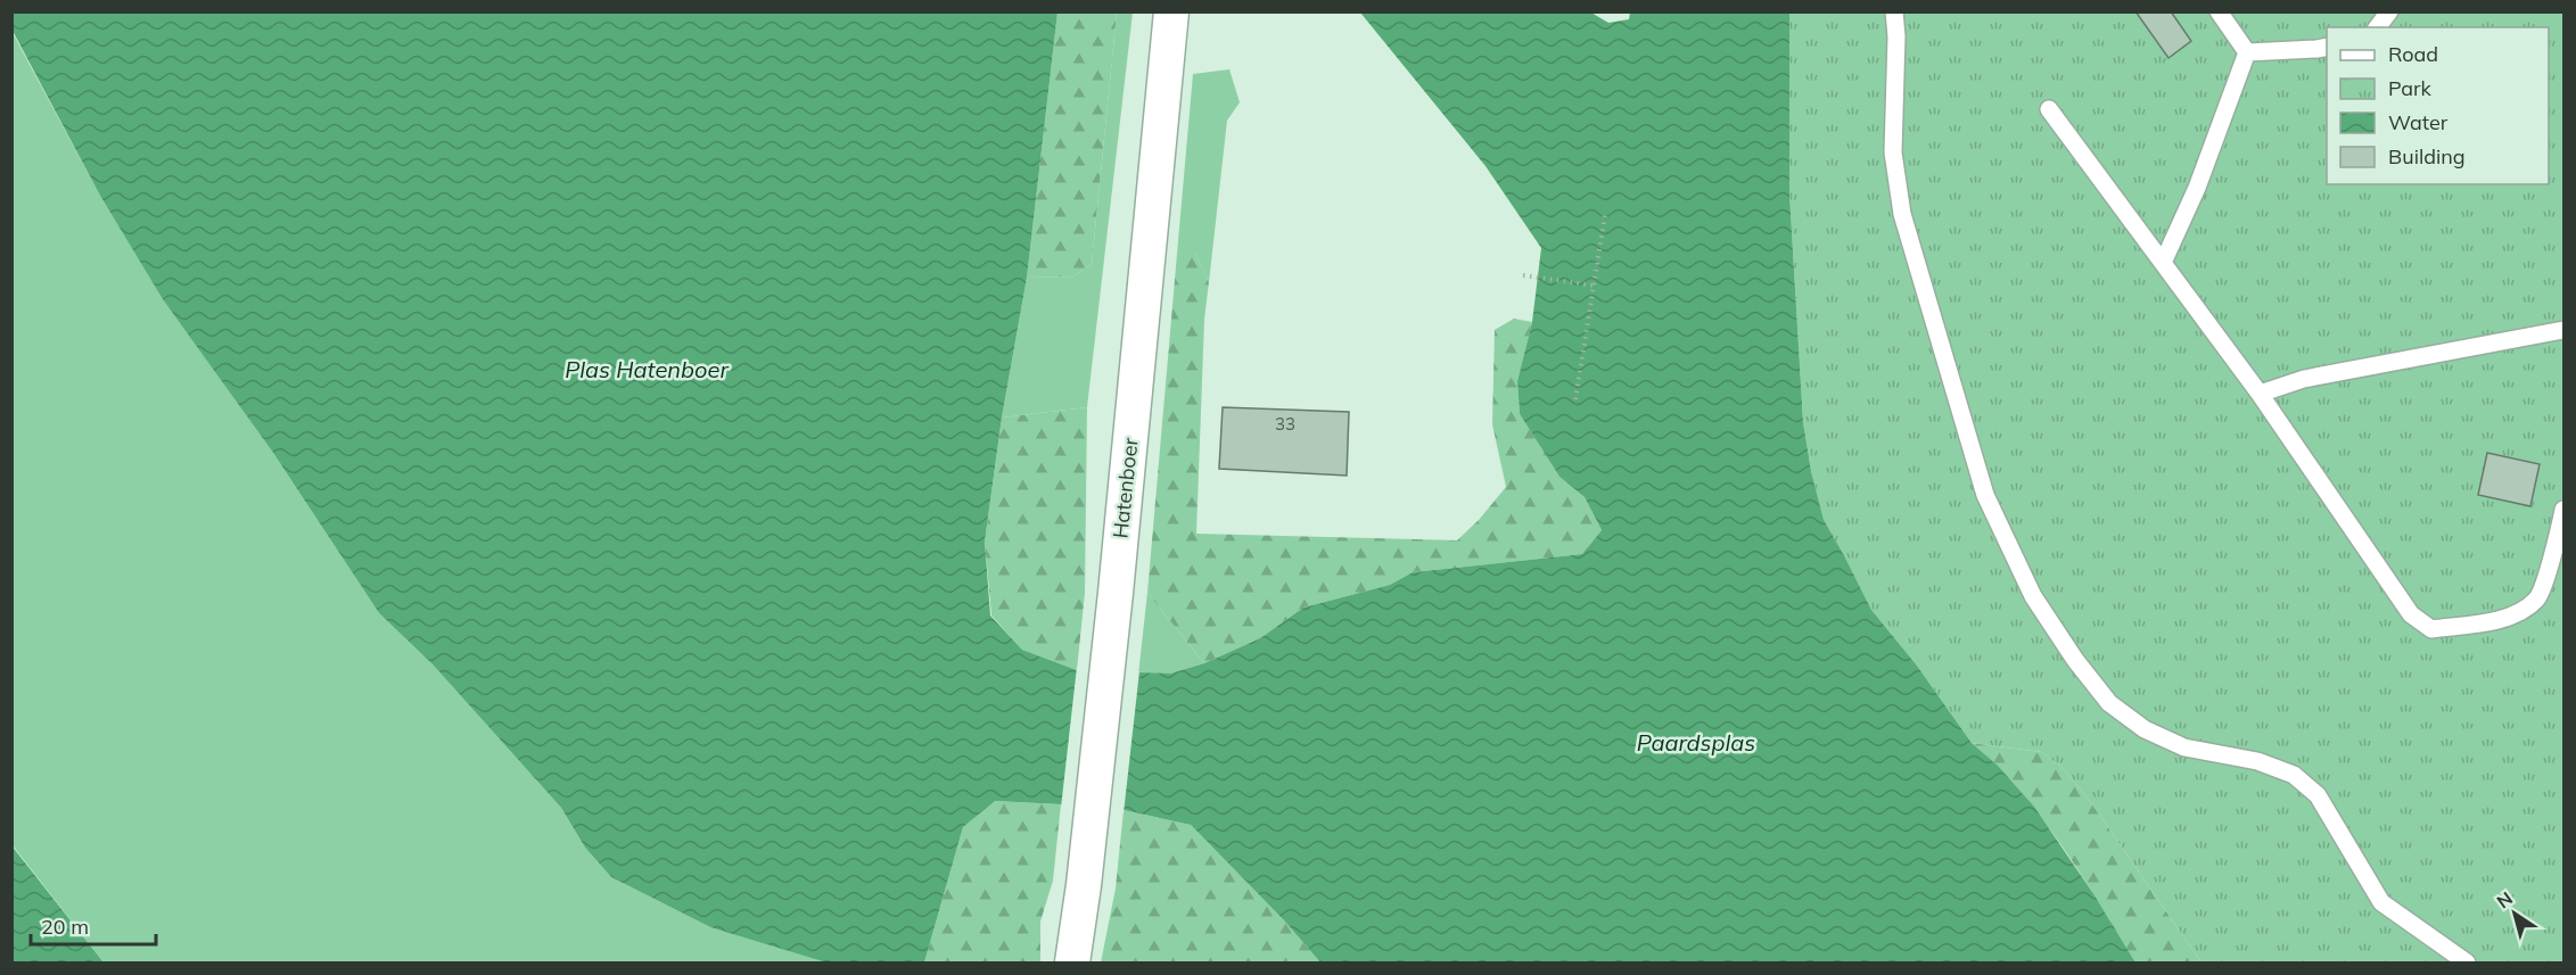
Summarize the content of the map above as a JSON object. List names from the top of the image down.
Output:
{
  "streets": {
    "street": ["Hatenboer"]
  },
  "water": ["Plas Hatenboer", "Paardsplas"],
  "house_numbers": ["33"],
  "legend": [
    "Road",
    "Park",
    "Water",
    "Building"
  ],
  "scale_bar": "20 m",
  "north": "top left"
}
